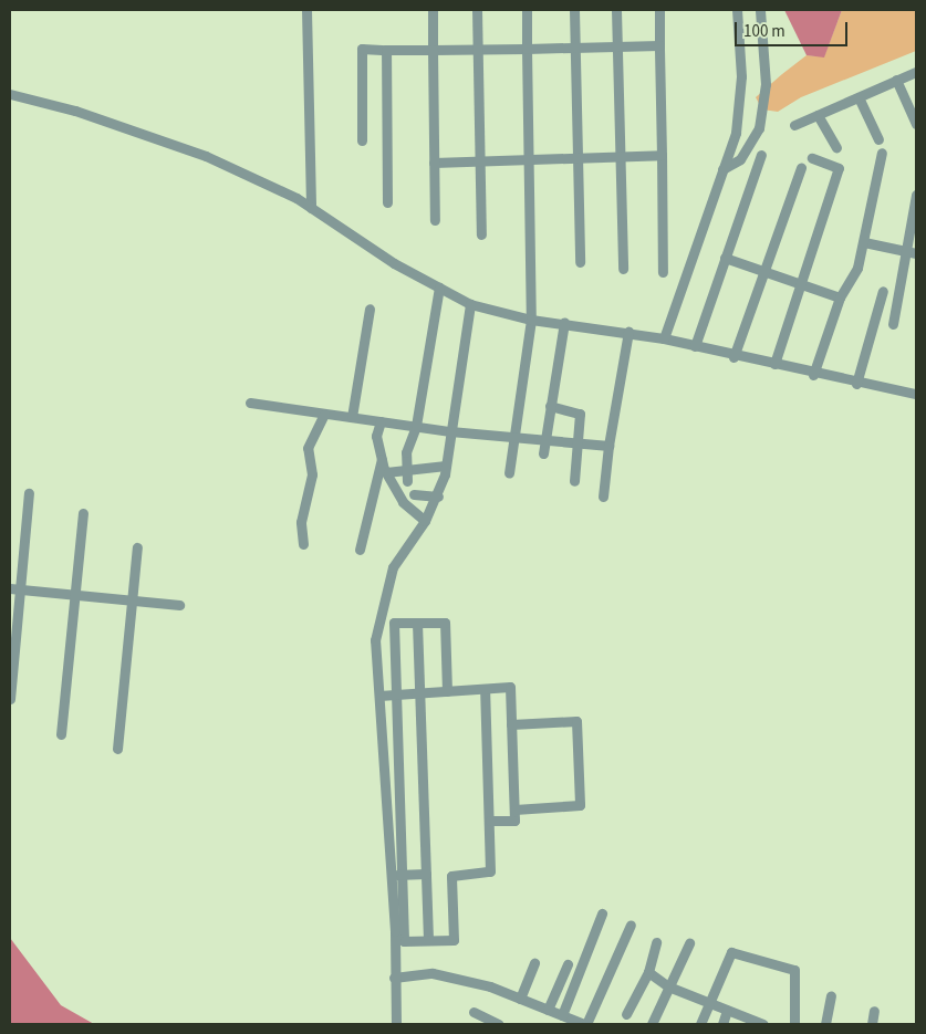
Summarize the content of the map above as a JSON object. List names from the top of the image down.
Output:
{
  "scale_bar": "100 m"
}
